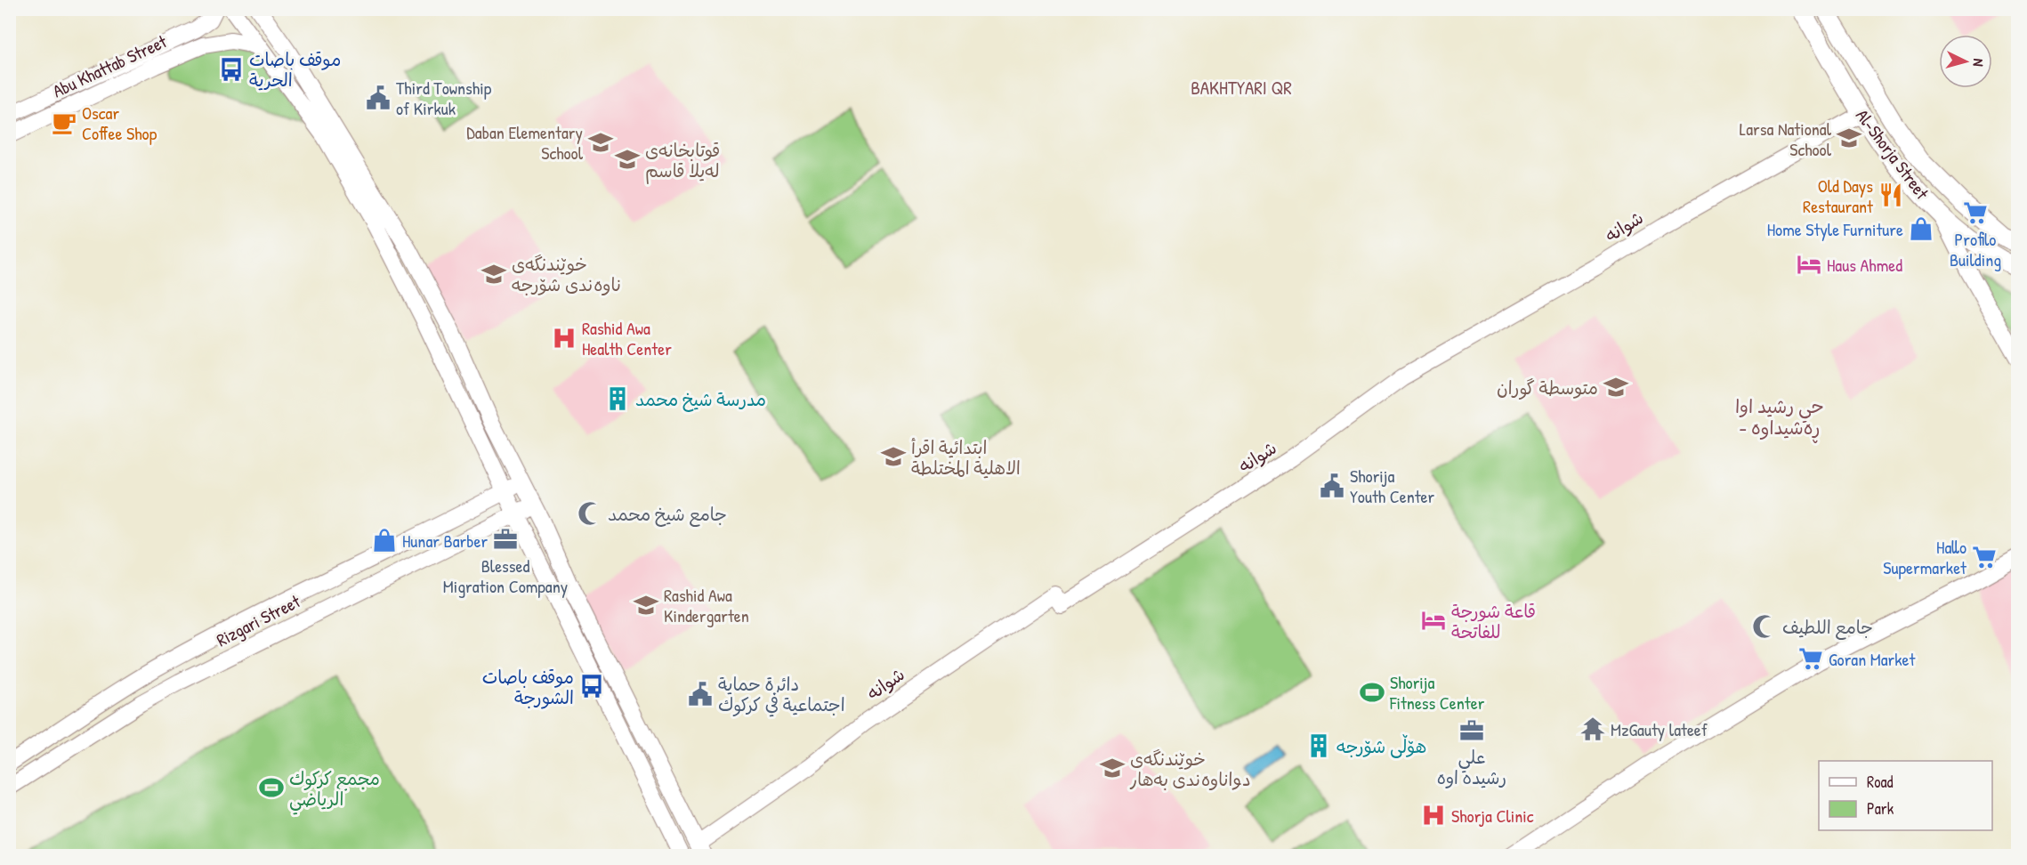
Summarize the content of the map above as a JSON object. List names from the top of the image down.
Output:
{
  "streets": {
    "main road": ["Al-Shorja Street"],
    "street": ["Abu Khattab Street", "شوانە", "Rizgari Street"]
  },
  "crossings": [
    ["Al-Shorja Street", "شوانە"]
  ],
  "districts": ["BAKHTYARI QR", "حي رشيد اوا - ڕەشیداوە"],
  "places": {
    "bus stop": ["موقف باصات الحریة", "موقف باصات الشورجة"],
    "public building": ["Third Township of Kirkuk", "Shorija Youth Center", "دائرة حماية اجتماعية في كركوك"],
    "cafe": ["Oscar Coffee Shop"],
    "school or university": [
      "Larsa National School",
      "Daban Elementary School",
      "قوتابخانەی لەیلا قاسم",
      "خوێندنگەی ناوەندی شۆرجە",
      "متوسطة گوران",
      "ابتدائية اقرأ الاهلية المختلطة",
      "Rashid Awa Kindergarten",
      "خوێندنگەی دواناوەندی بەهار"
    ],
    "restaurant": ["Old Days Restaurant"],
    "supermarket": ["Profilo Building", "Hallo Supermarket", "Goran Market"],
    "shop": ["Home Style Furniture", "Hunar Barber"],
    "hotel": ["Haus Ahmed", "قاعة شورجة للفاتحة"],
    "hospital": ["Rashid Awa Health Center", "Shorja Clinic"],
    "building": ["مدرسة شيخ محمد", "هۆڵی شۆرجە"],
    "mosque": ["جامع شيخ محمد", "جامع اللطيف"],
    "office": ["Blessed Migration Company", "علي رشيده اوه"],
    "sports": ["Shorija Fitness Center", "مجمع كركوك الرياضي"],
    "temple": ["MzGauty lateef"]
  },
  "legend": ["Road", "Park"],
  "north": "right"
}
